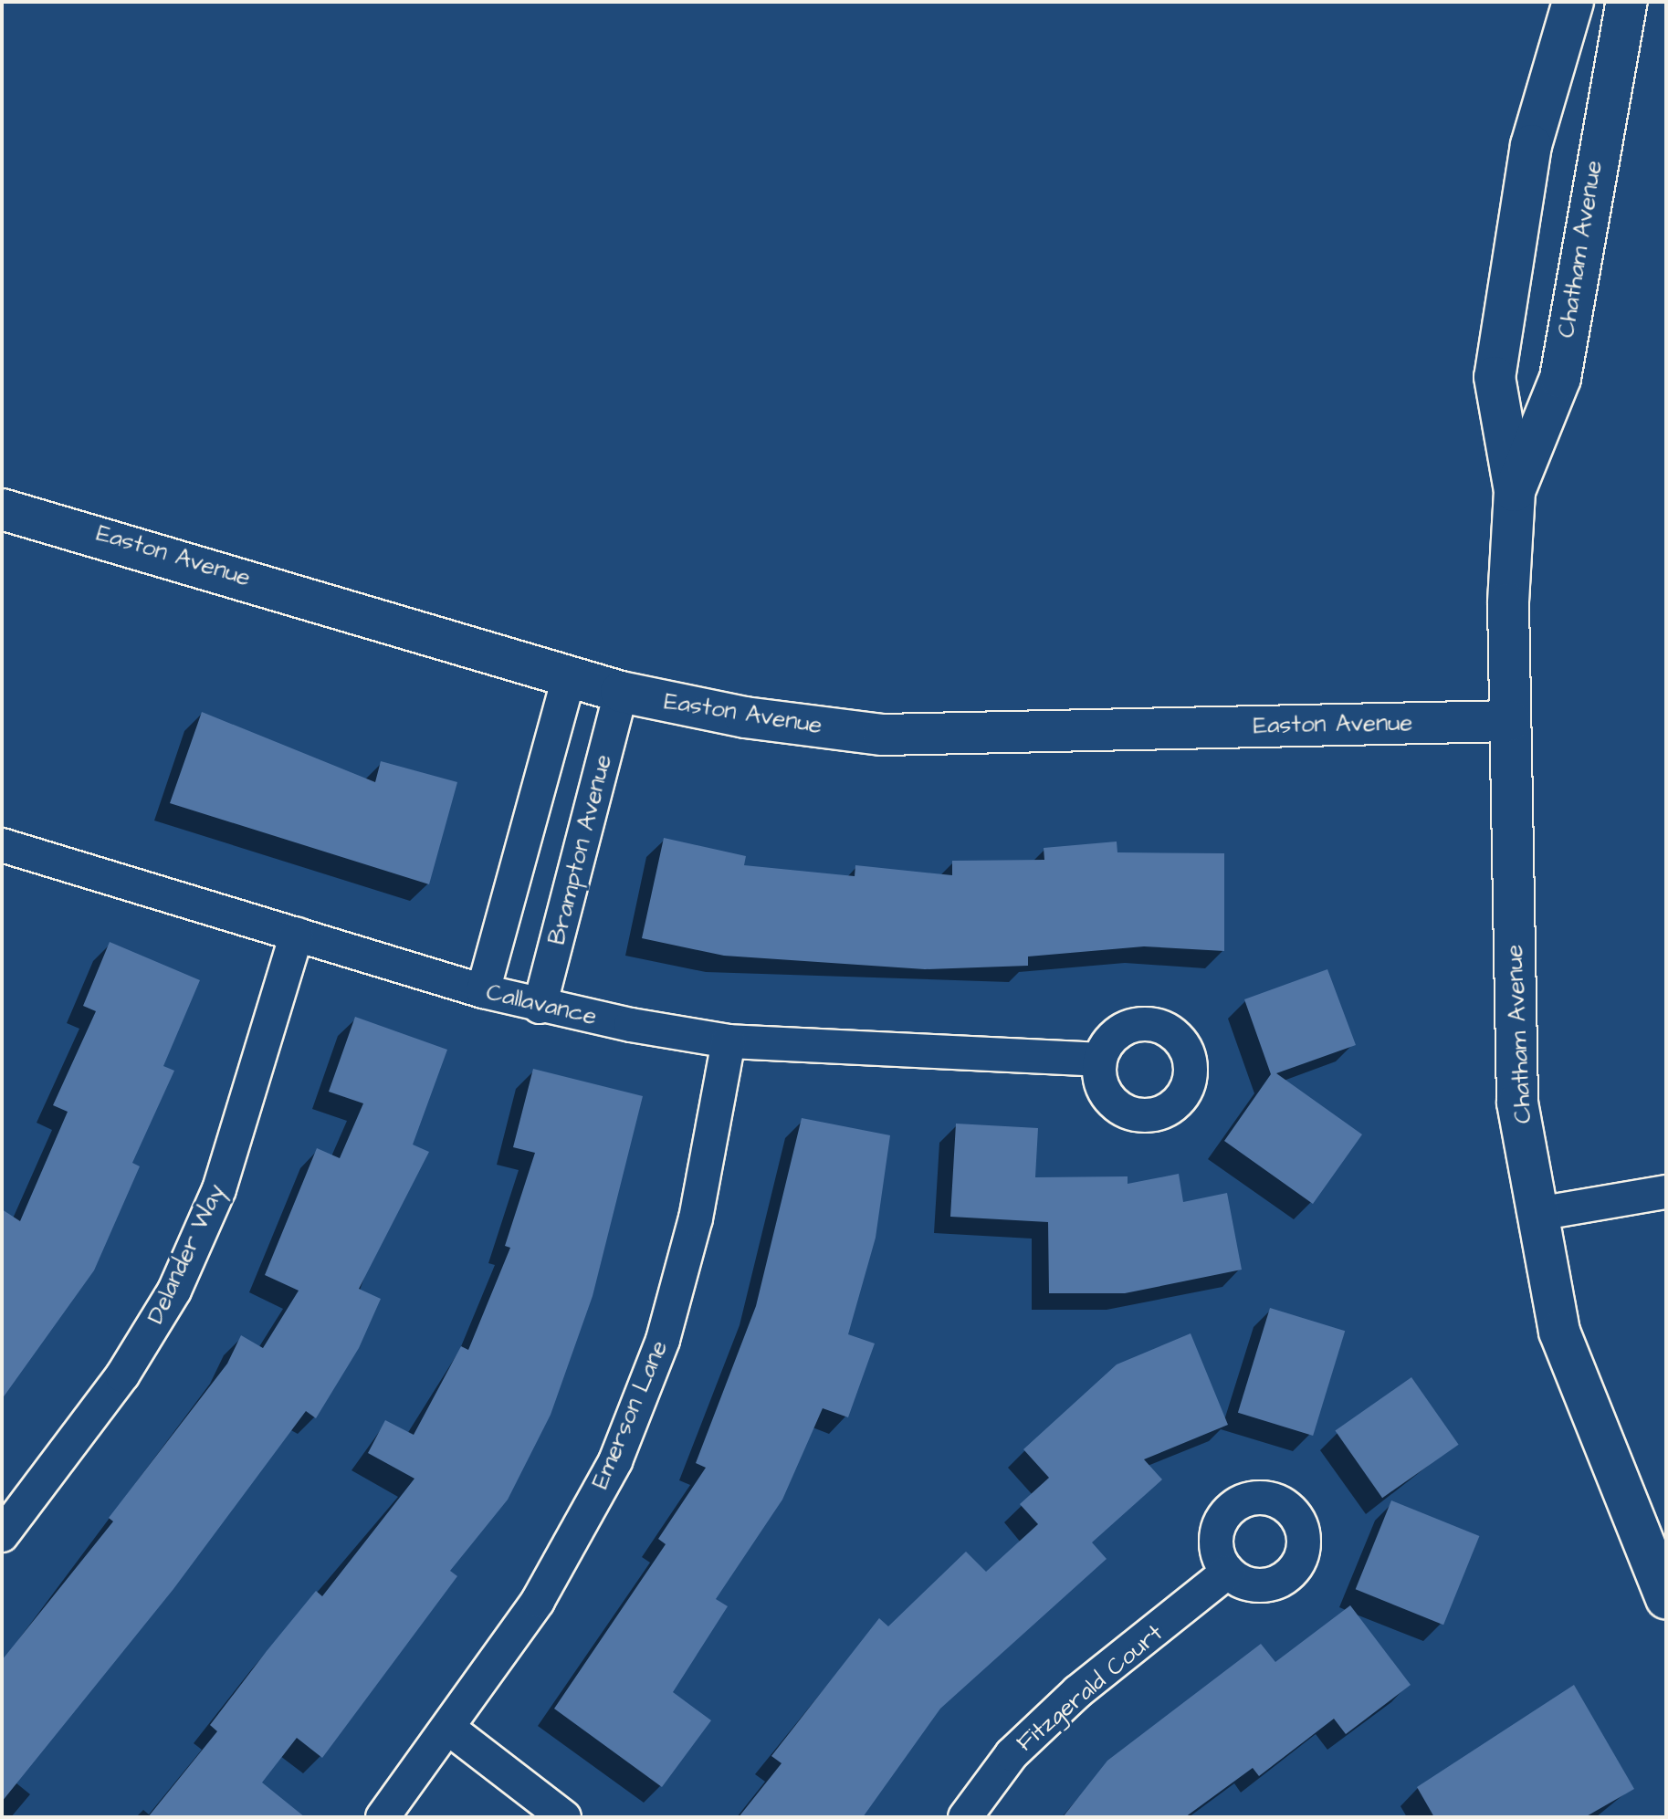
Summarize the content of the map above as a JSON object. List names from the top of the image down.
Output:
{
  "streets": {
    "street": [
      "Chatham Avenue",
      "Easton Avenue",
      "Brampton Avenue",
      "Callavance",
      "Delander Way",
      "Emerson Lane",
      "Fitzgerald Court"
    ]
  },
  "crossings": [
    ["Chatham Avenue", "Easton Avenue"],
    ["Easton Avenue", "Brampton Avenue"],
    ["Brampton Avenue", "Callavance"],
    ["Callavance", "Delander Way"],
    ["Callavance", "Emerson Lane"]
  ]
}
